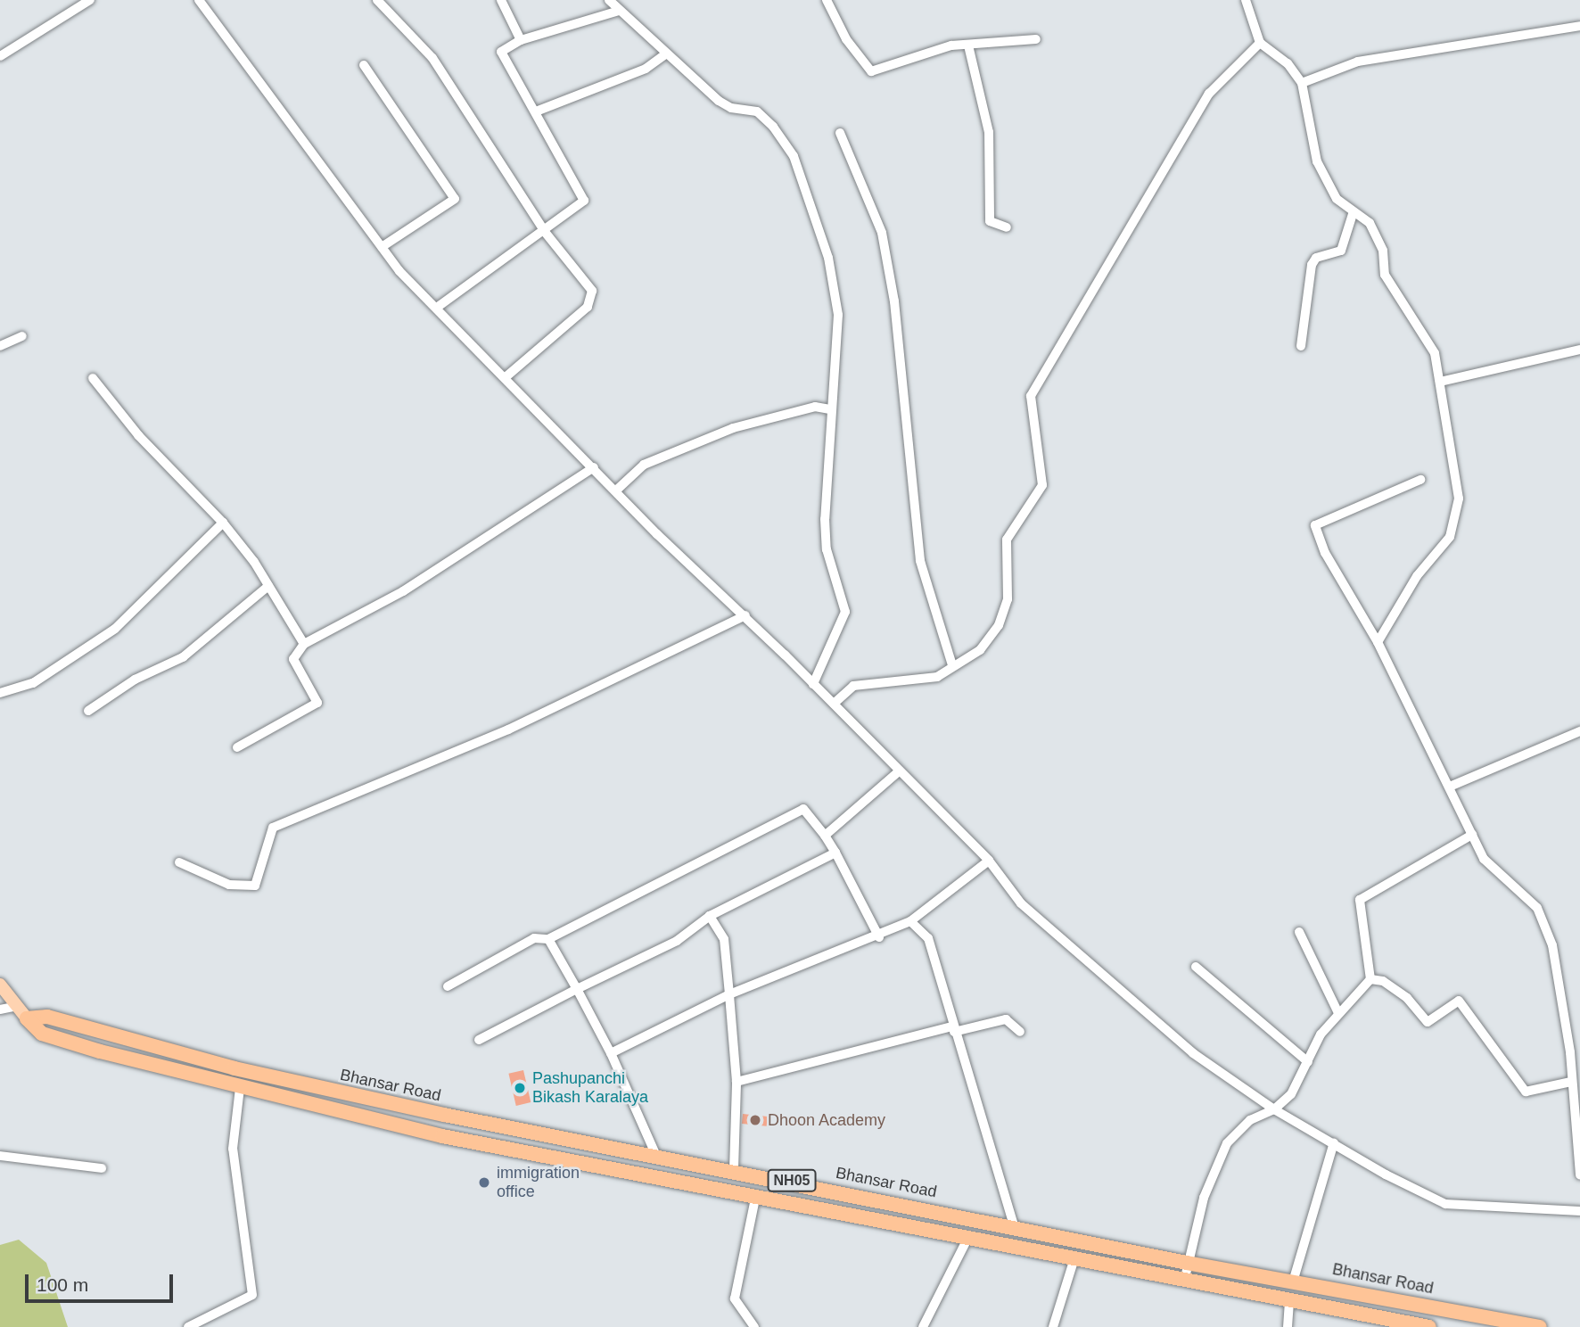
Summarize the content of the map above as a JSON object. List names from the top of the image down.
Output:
{
  "streets": {
    "highway": ["Bhansar Road", "NH05"]
  },
  "crossings": [
    ["Bhansar Road", "NH05"]
  ],
  "places": ["Pashupanchi Bikash Karalaya", "Dhoon Academy", "immigration office"],
  "scale_bar": "100 m"
}
